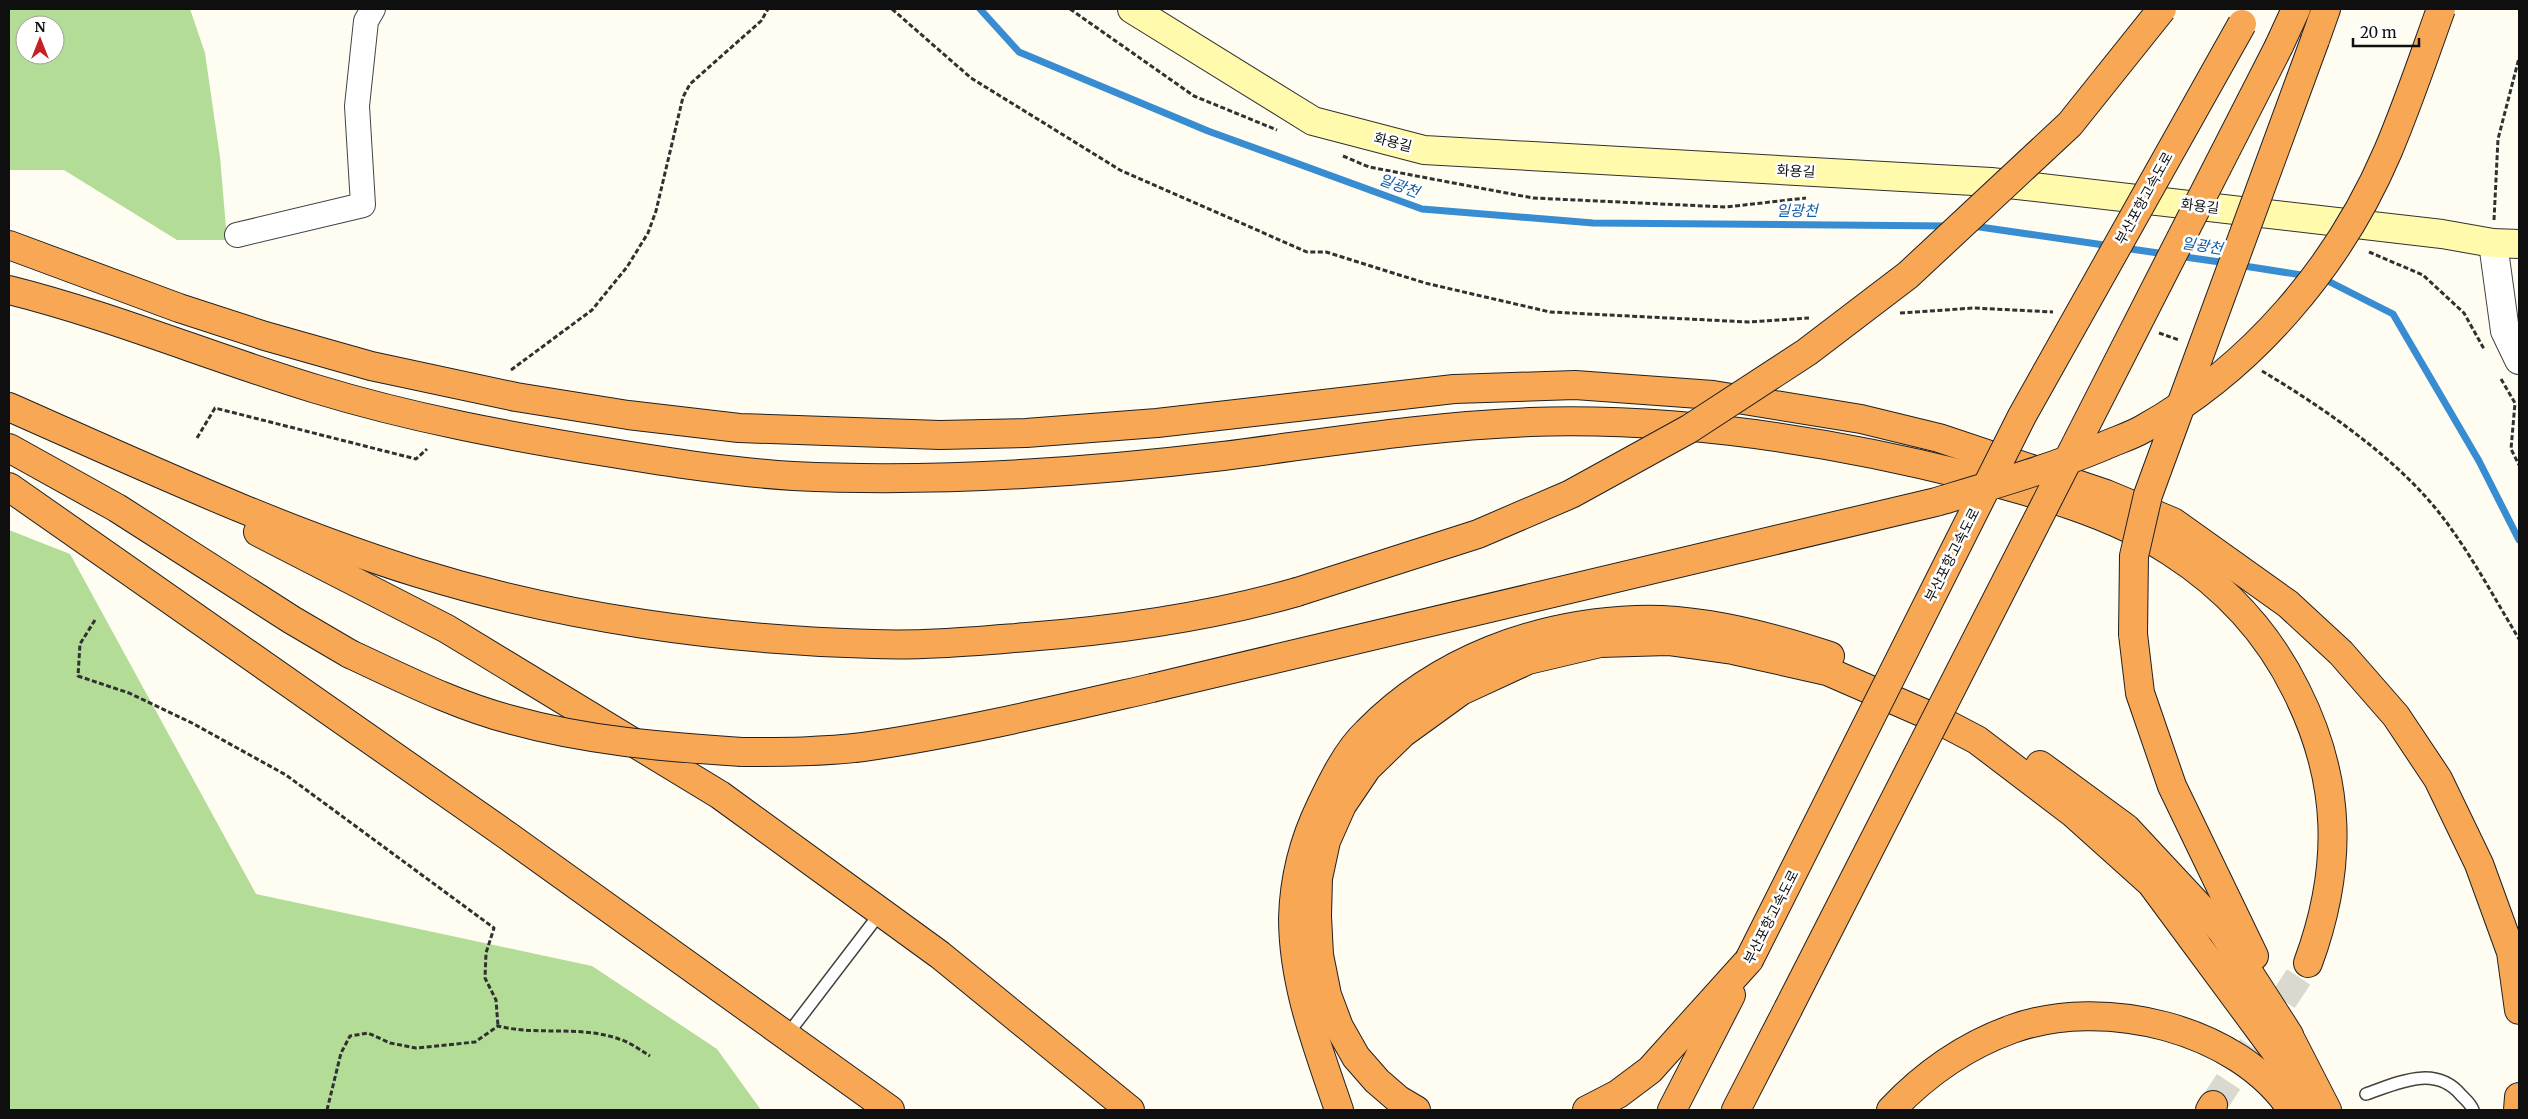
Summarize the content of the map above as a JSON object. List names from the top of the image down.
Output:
{
  "streets": {
    "highway": ["부산포항고속도로"],
    "main road": ["화용길"]
  },
  "water": ["일광천"],
  "scale_bar": "20 m",
  "north": "top"
}
